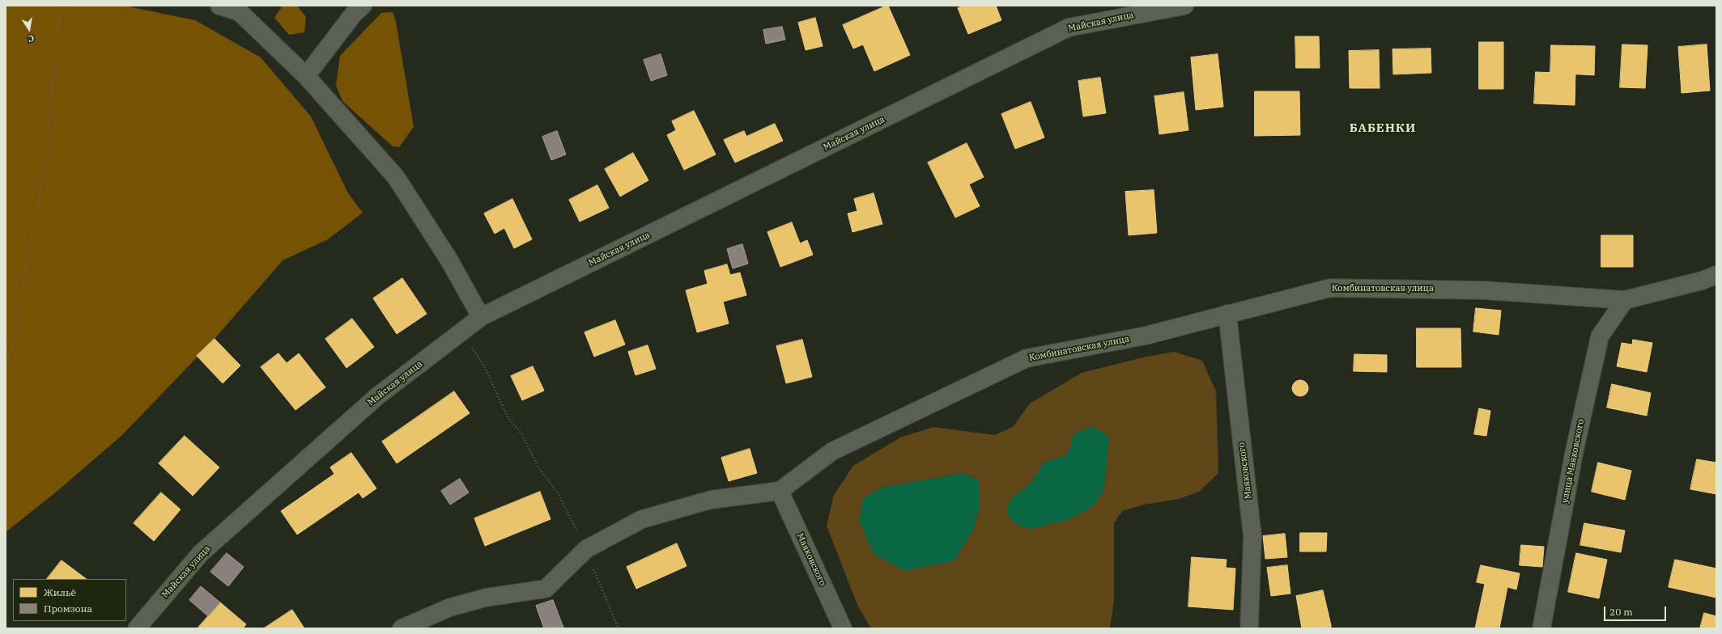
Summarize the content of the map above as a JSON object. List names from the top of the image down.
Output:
{
  "streets": {
    "street": [
      "Майская улица",
      "Комбинатовская улица",
      "улица Маяковского",
      "Маяковского"
    ]
  },
  "crossings": [
    ["Комбинатовская улица", "улица Маяковского"],
    ["Комбинатовская улица", "Маяковского"]
  ],
  "districts": ["БАБЕНКИ"],
  "legend": ["Жильё", "Промзона"],
  "scale_bar": "20 m",
  "north": "bottom"
}
